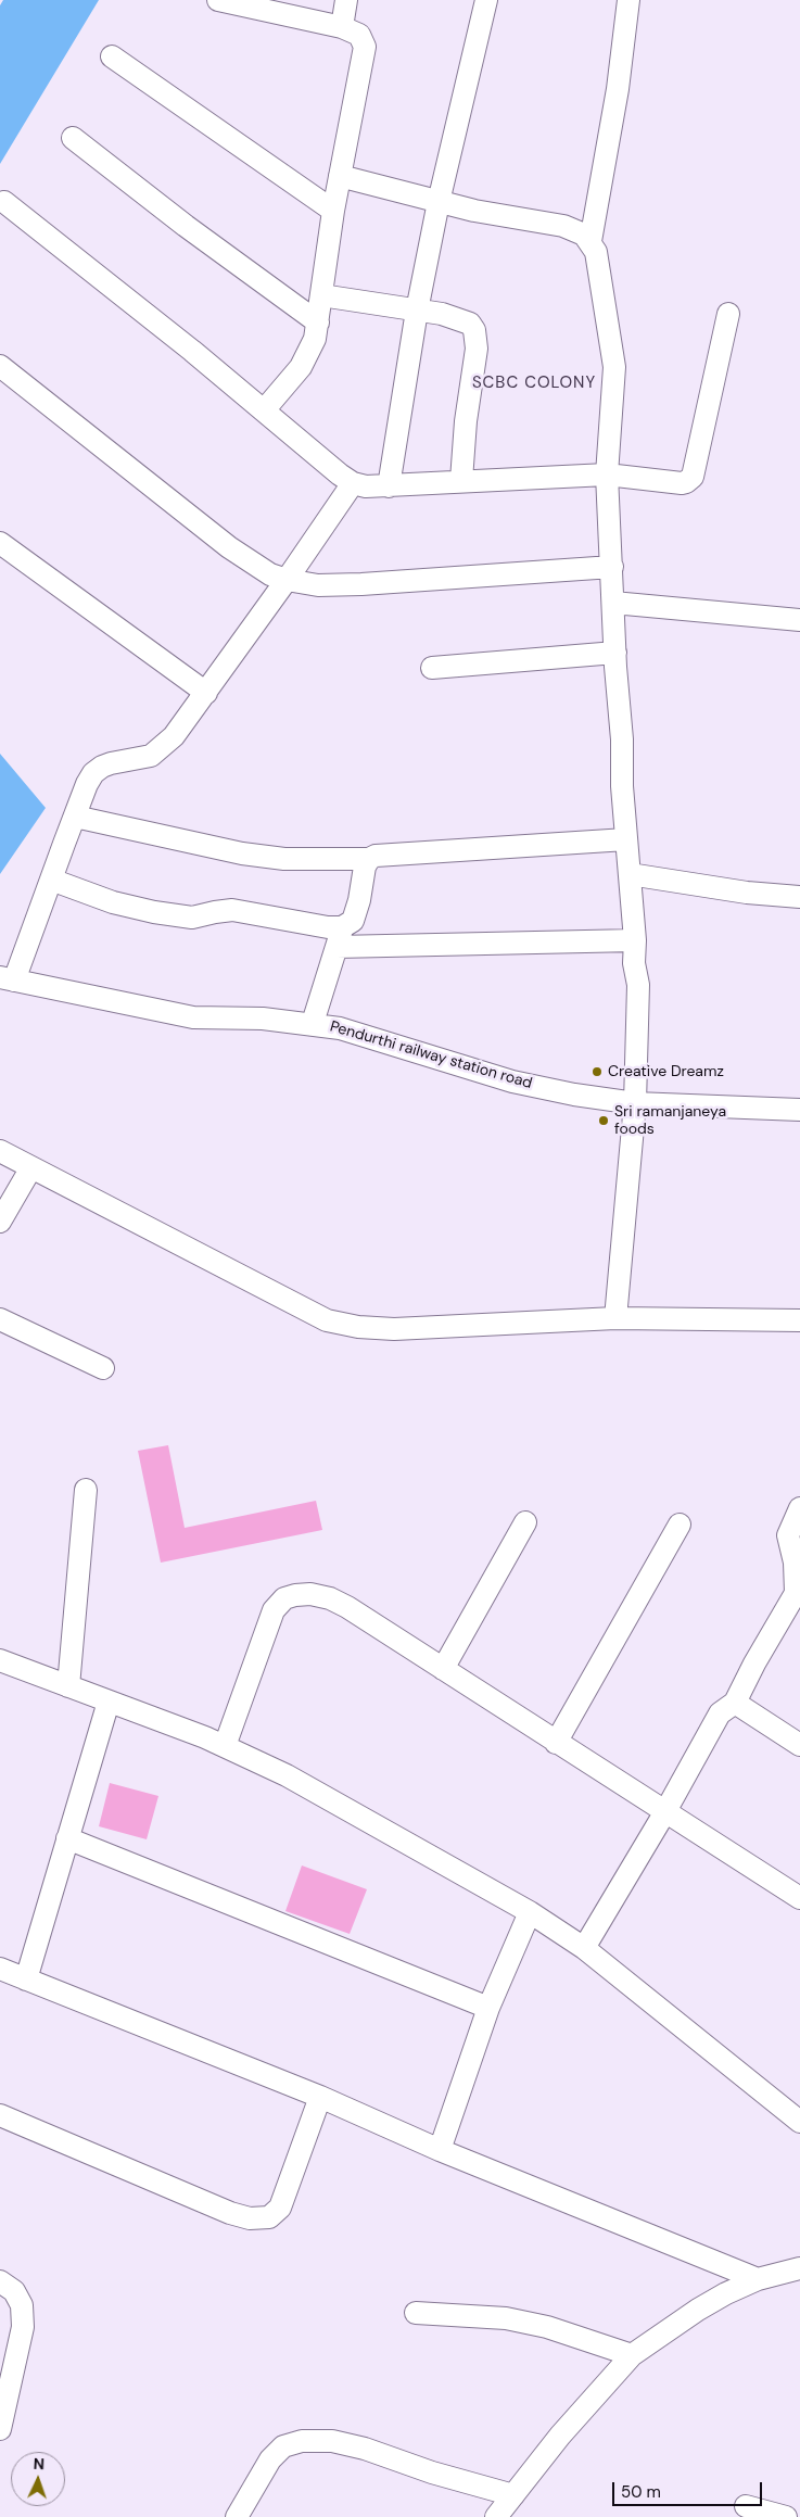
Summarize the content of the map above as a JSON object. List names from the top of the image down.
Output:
{
  "streets": {
    "street": ["Pendurthi railway station road"]
  },
  "districts": ["SCBC COLONY"],
  "places": ["Creative Dreamz", "Sri ramanjaneya foods"],
  "scale_bar": "50 m",
  "north": "top"
}
